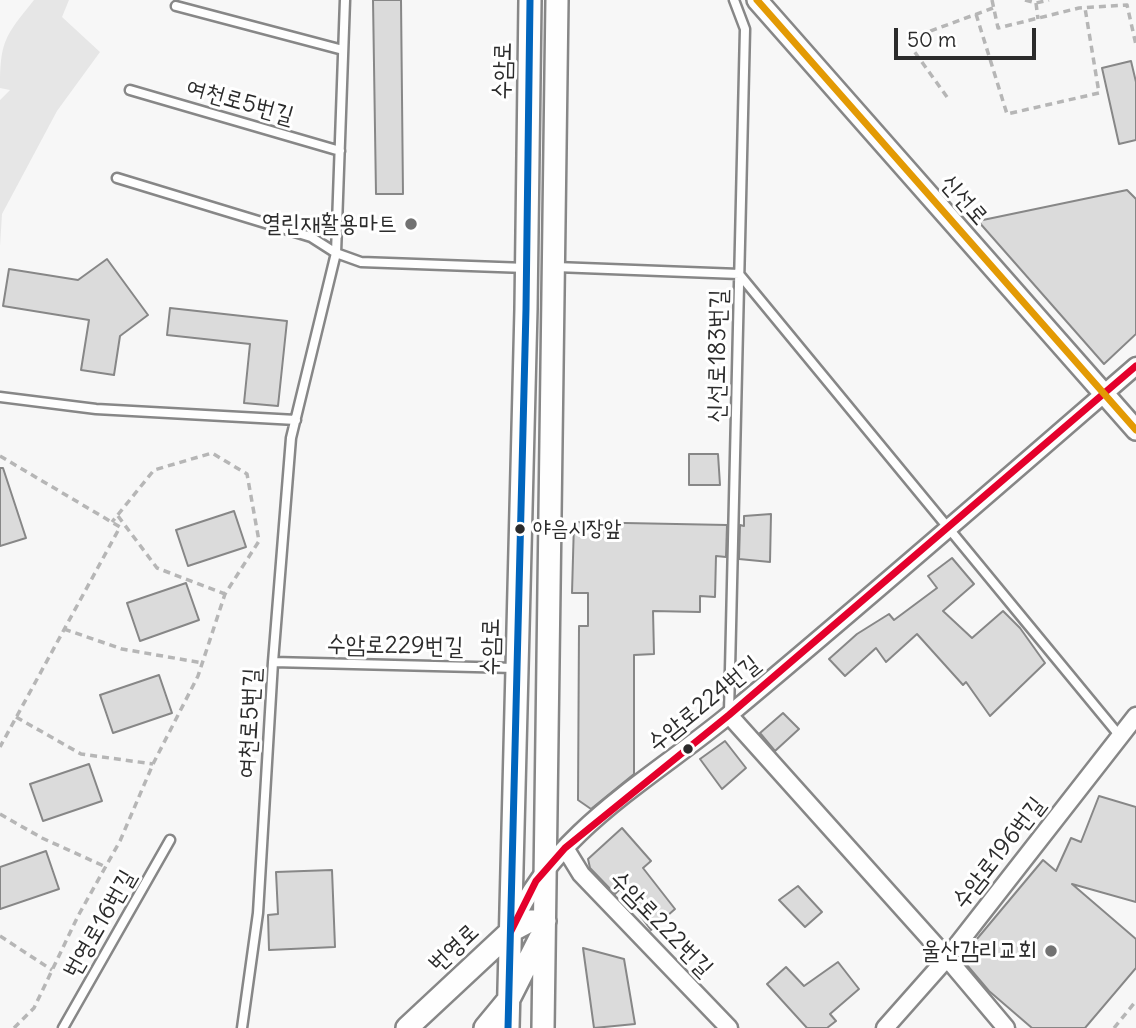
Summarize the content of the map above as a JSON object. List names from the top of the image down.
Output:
{
  "streets": {
    "main road": ["수암로", "번영로"],
    "street": [
      "신선로",
      "수암로224번길",
      "수암로196번길",
      "수암로222번길"
    ],
    "lane": [
      "여천로5번길",
      "신선로183번길",
      "수암로229번길",
      "번영로16번길"
    ]
  },
  "crossings": [
    ["수암로", "수암로229번길"],
    ["수암로", "수암로224번길"],
    ["수암로", "번영로"],
    ["여천로5번길", "수암로229번길"],
    ["신선로", "수암로224번길"],
    ["신선로183번길", "수암로224번길"],
    ["수암로224번길", "수암로222번길"],
    ["수암로224번길", "번영로"]
  ],
  "places": ["열린재활용마트", "야음시장앞", "울산감리교회"],
  "scale_bar": "50 m"
}
